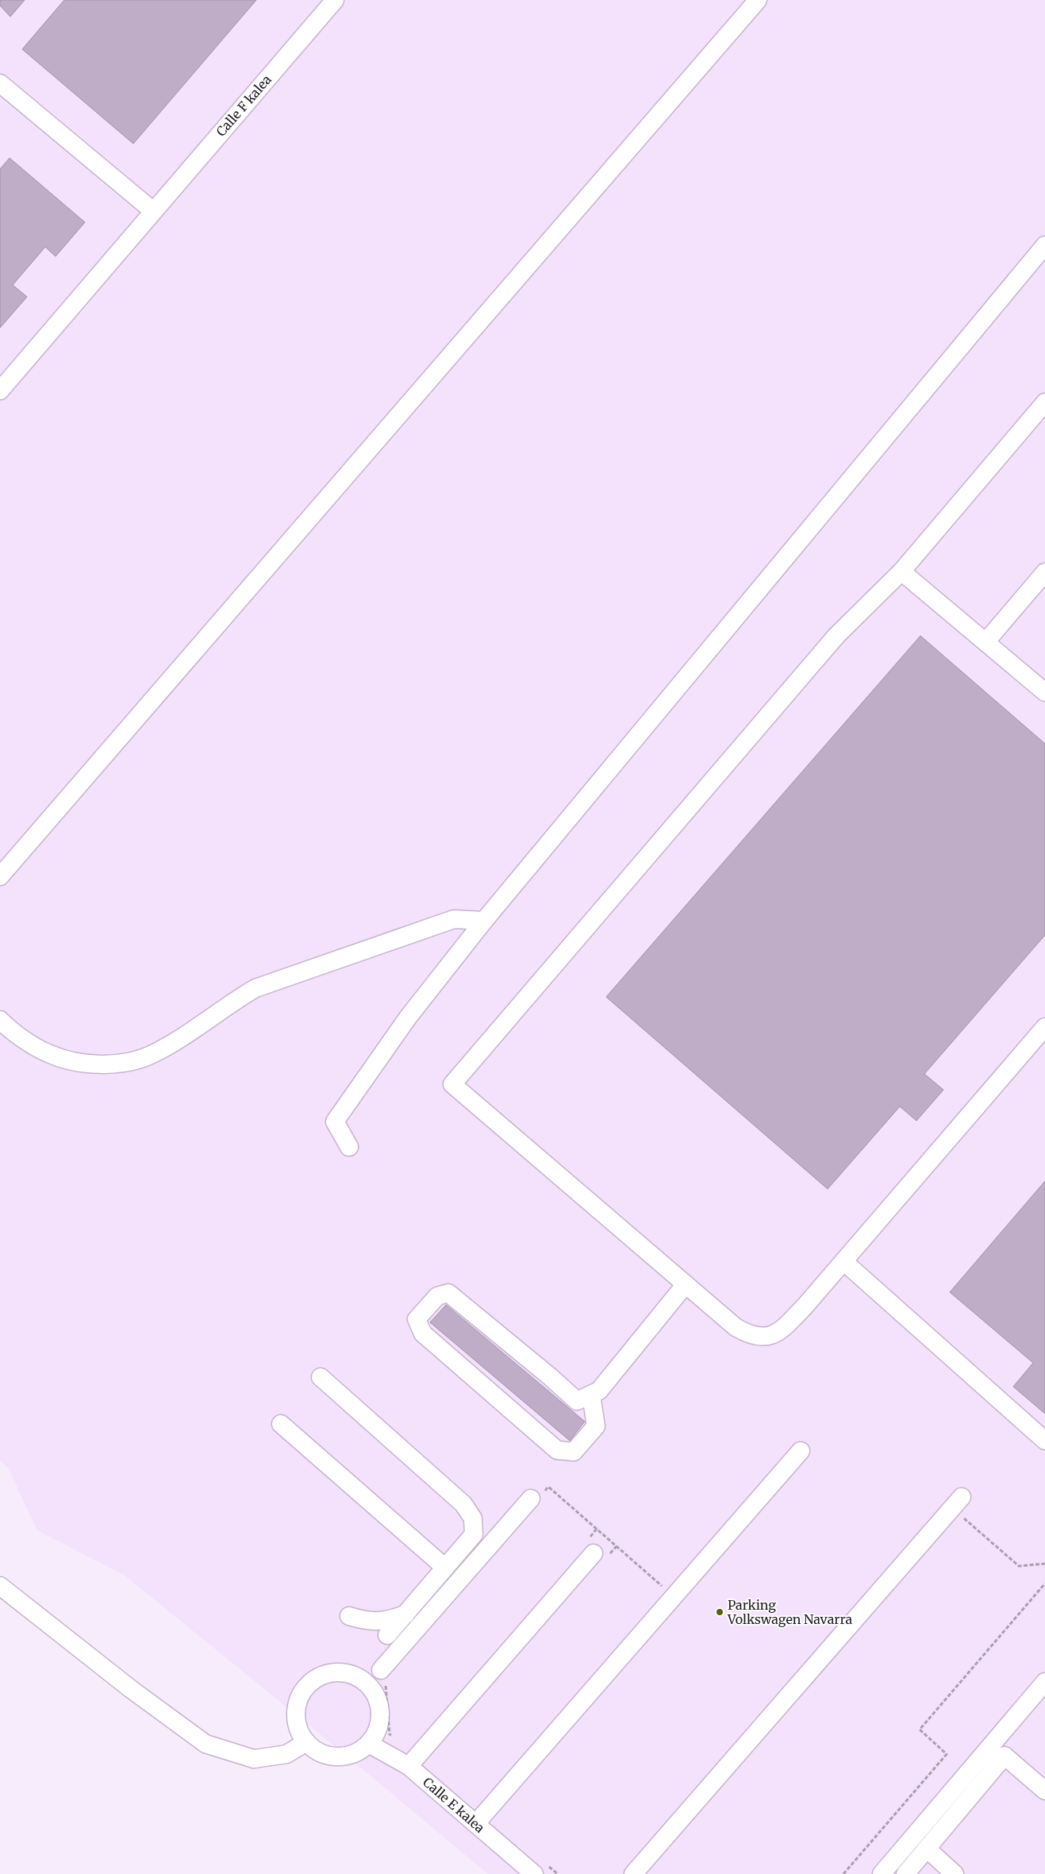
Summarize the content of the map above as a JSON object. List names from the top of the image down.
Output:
{
  "streets": {
    "street": ["Calle F kalea", "Calle E kalea"]
  },
  "places": ["Parking Volkswagen Navarra"]
}
